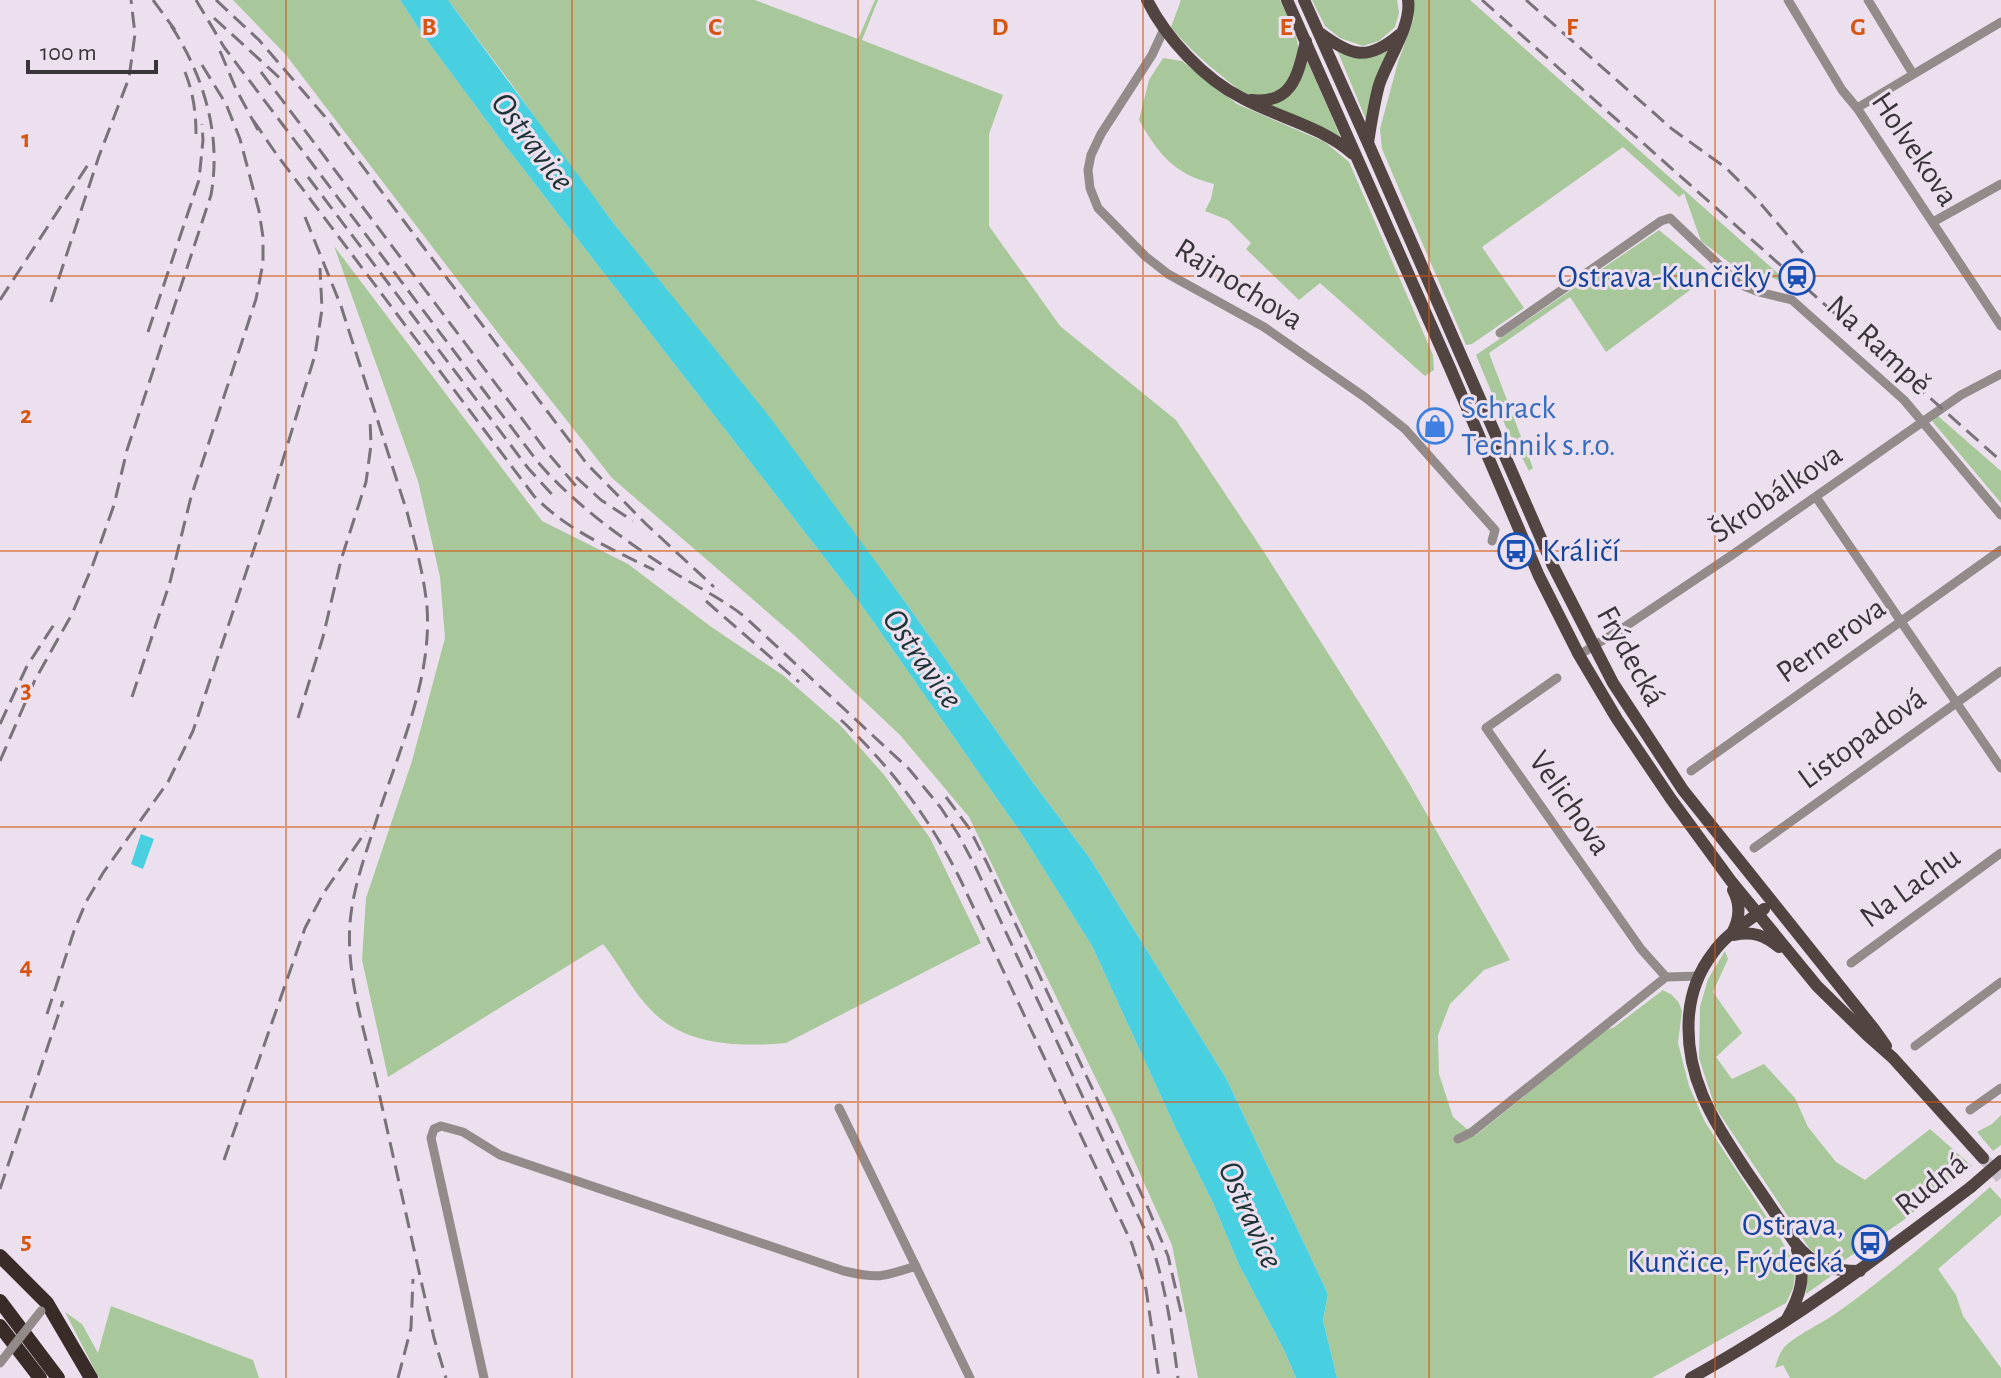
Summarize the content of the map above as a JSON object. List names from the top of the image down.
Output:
{
  "streets": {
    "main road": ["Frýdecká", "Rudná"],
    "street": [
      "Holvekova",
      "Rajnochova",
      "Na Rampě",
      "Škrobálkova",
      "Pernerova",
      "Listopadová",
      "Velichova",
      "Na Lachu"
    ]
  },
  "crossings": [
    ["Na Rampě", "Škrobálkova"],
    ["Škrobálkova", "Frýdecká"]
  ],
  "water": ["Ostravice"],
  "places": {
    "station": ["Ostrava-Kunčičky"],
    "shop": ["Schrack Technik s.r.o."],
    "bus stop": ["Králičí", "Ostrava, Kunčice, Frýdecká"]
  },
  "scale_bar": "100 m",
  "grid": {
    "columns": [
      "B",
      "C",
      "D",
      "E",
      "F",
      "G"
    ],
    "rows": [
      "1",
      "2",
      "3",
      "4",
      "5"
    ]
  }
}
